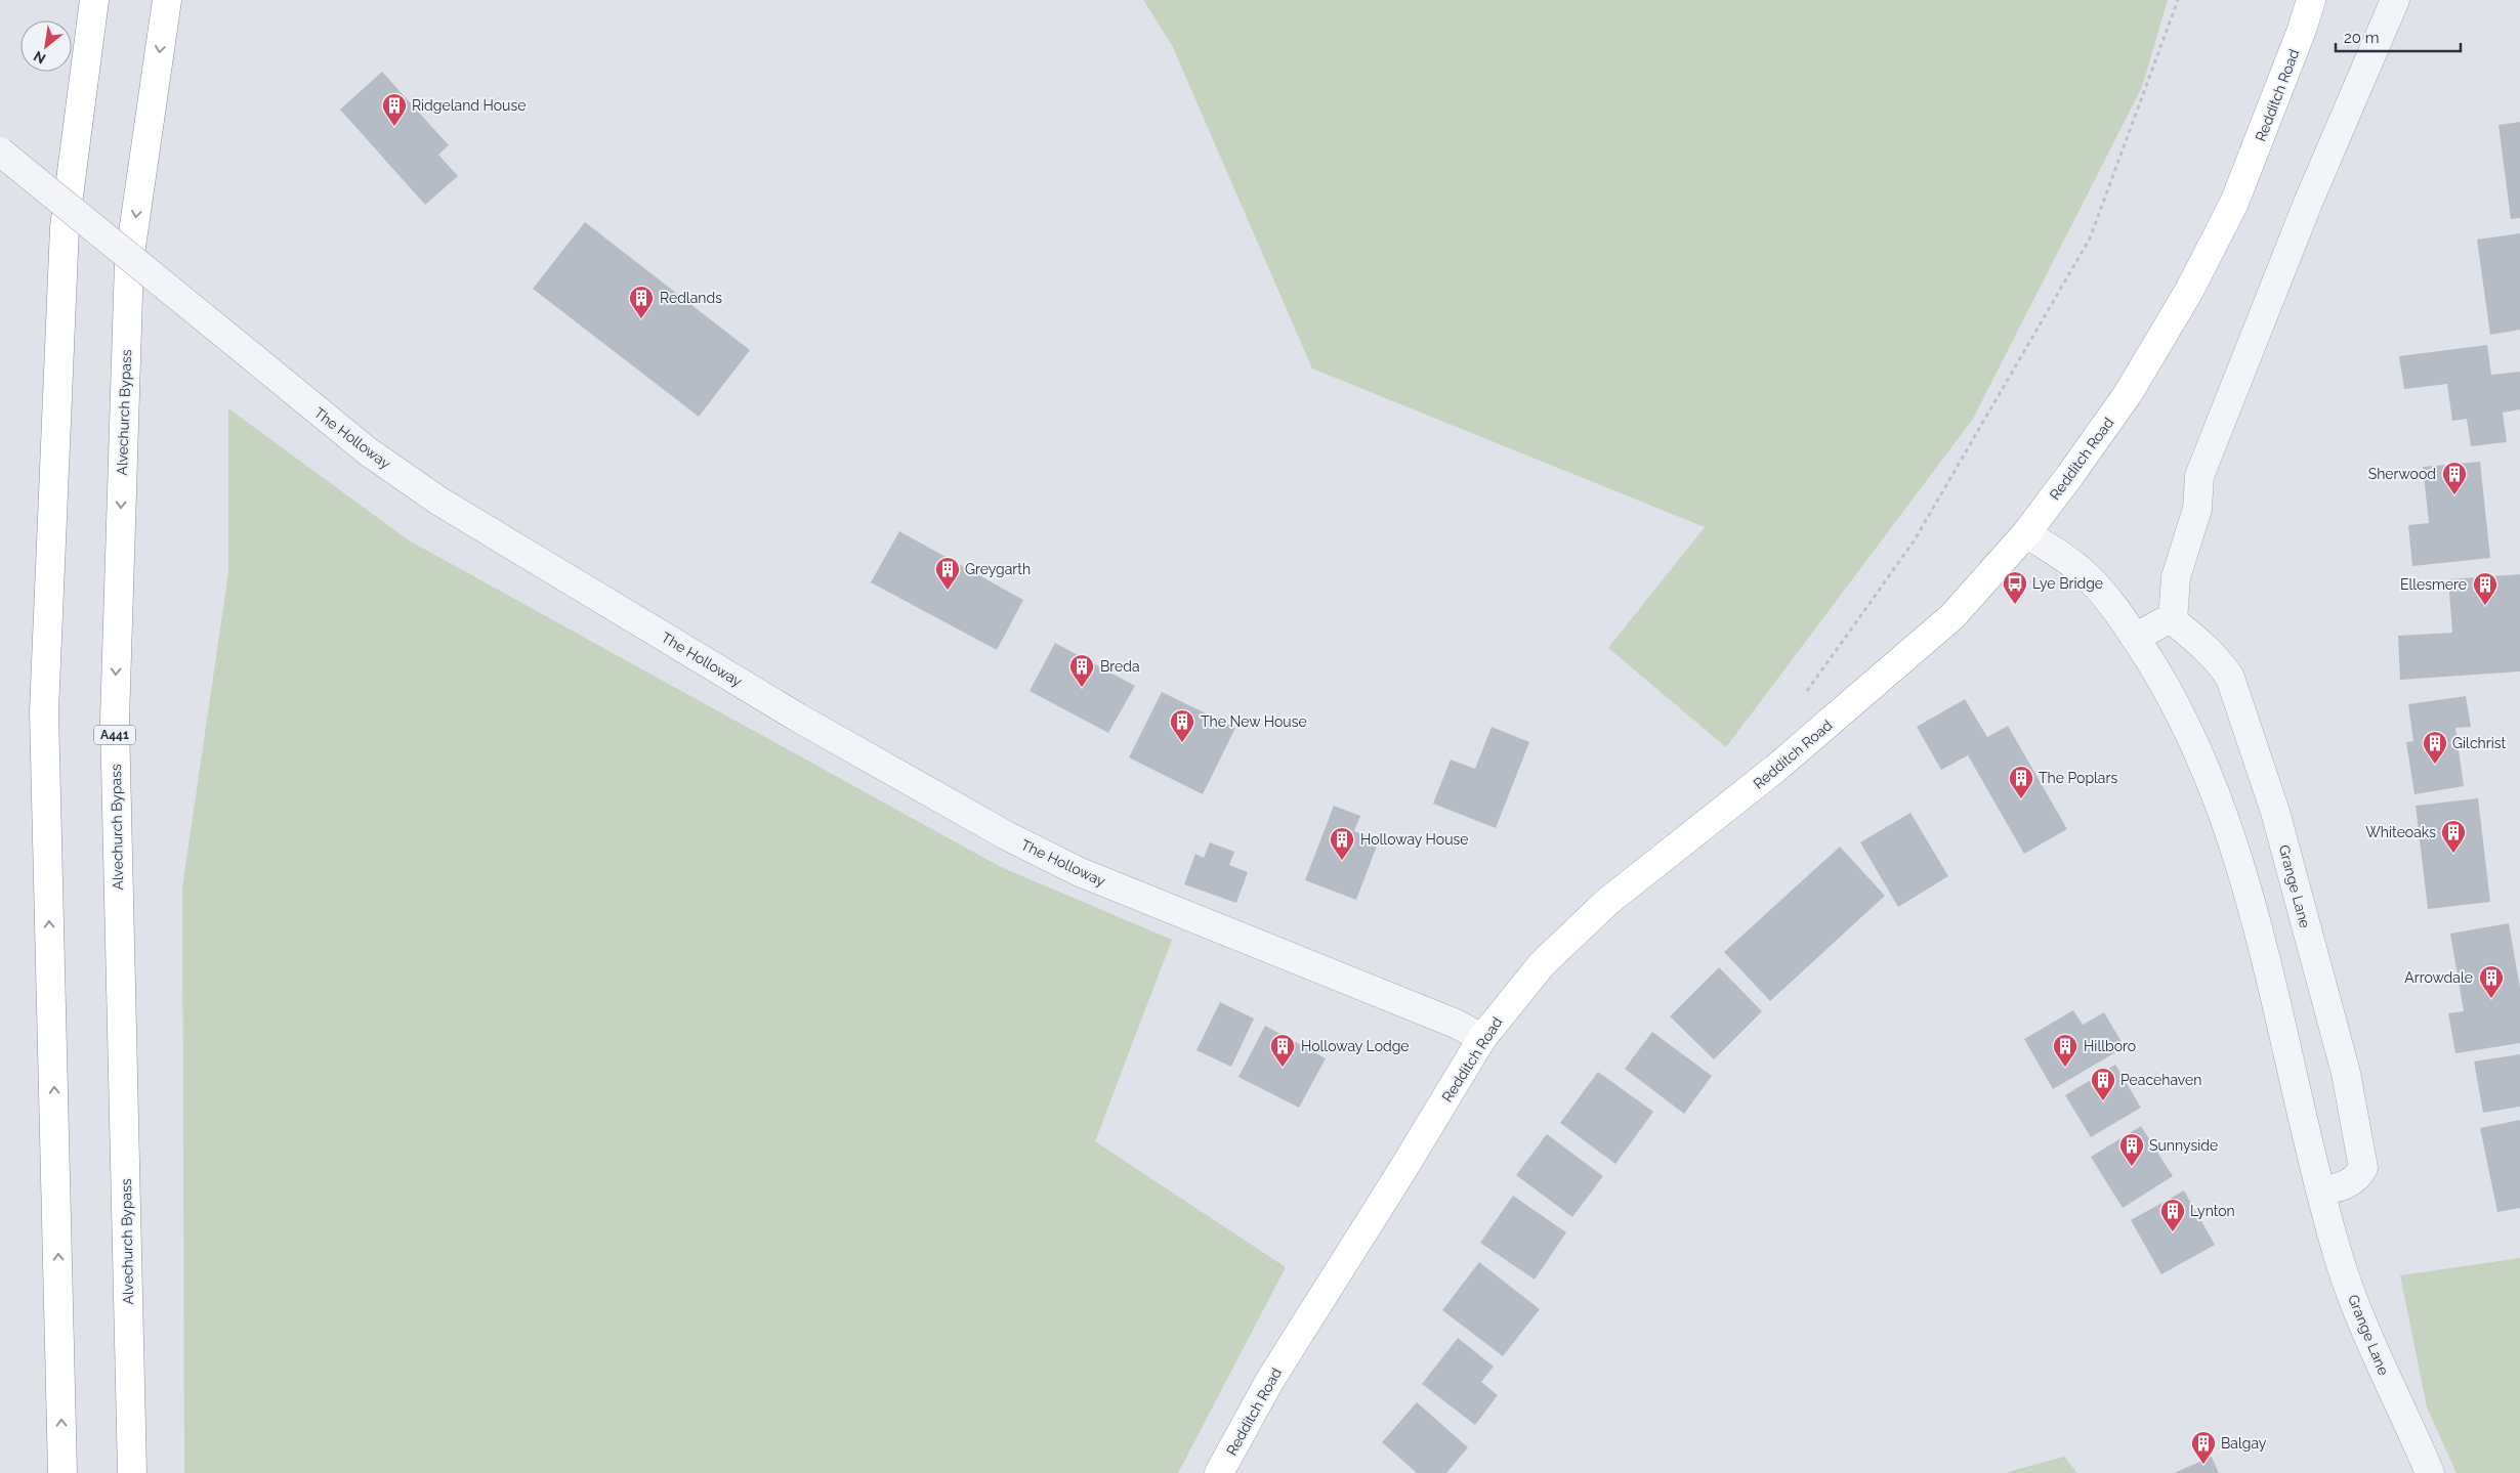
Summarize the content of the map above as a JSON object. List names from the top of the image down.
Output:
{
  "streets": {
    "main road": ["Redditch Road", "Alvechurch Bypass", "A441"],
    "street": ["The Holloway", "Grange Lane"]
  },
  "crossings": [
    ["Redditch Road", "The Holloway"],
    ["Redditch Road", "Grange Lane"]
  ],
  "places": {
    "building": [
      "Ridgeland House",
      "Redlands",
      "Sherwood",
      "Greygarth",
      "Ellesmere",
      "Breda",
      "The New House",
      "Gilchrist",
      "The Poplars",
      "Whiteoaks",
      "Holloway House",
      "Arrowdale",
      "Holloway Lodge",
      "Hillboro",
      "Peacehaven",
      "Sunnyside",
      "Lynton",
      "Balgay"
    ],
    "bus stop": ["Lye Bridge"]
  },
  "scale_bar": "20 m",
  "north": "bottom left"
}
